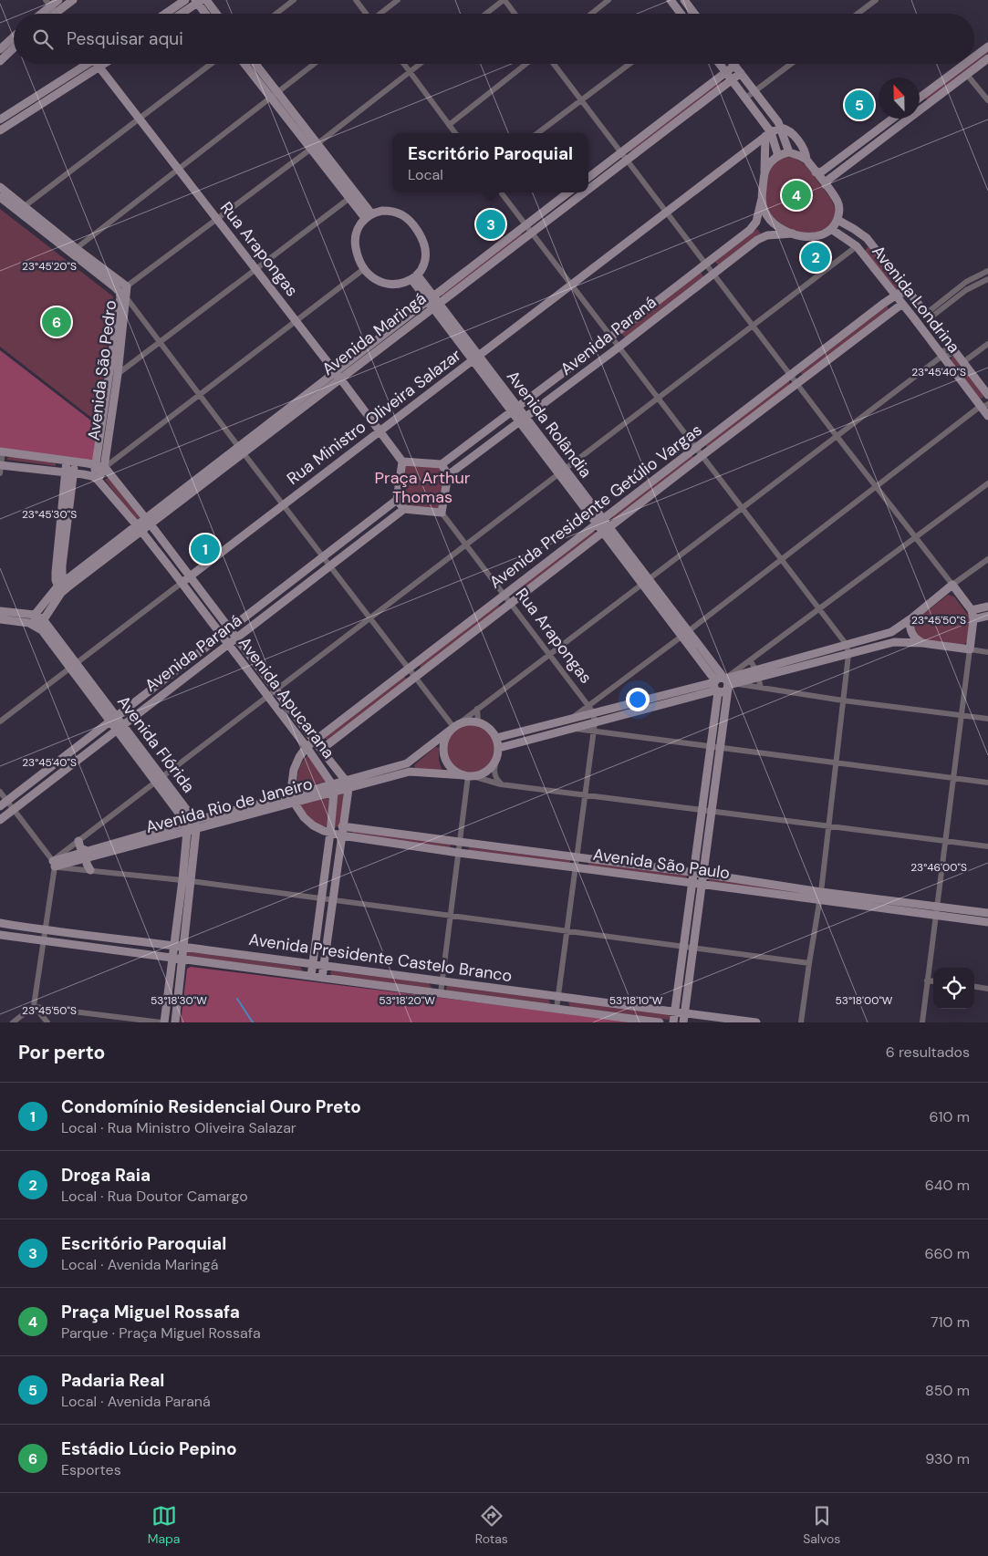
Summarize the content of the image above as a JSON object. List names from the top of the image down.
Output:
{
  "streets": {
    "street": [
      "Rua Arapongas",
      "Avenida Londrina",
      "Avenida Maringá",
      "Avenida Paraná",
      "Avenida São Pedro",
      "Rua Ministro Oliveira Salazar",
      "Avenida Rolândia",
      "Avenida Presidente Getúlio Vargas",
      "Avenida Apucarana",
      "Avenida Flórida",
      "Avenida Rio de Janeiro",
      "Avenida São Paulo",
      "Avenida Presidente Castelo Branco"
    ]
  },
  "crossings": [
    ["Rua Arapongas", "Avenida Maringá"],
    ["Rua Arapongas", "Rua Ministro Oliveira Salazar"],
    ["Rua Arapongas", "Avenida Presidente Getúlio Vargas"],
    ["Avenida Londrina", "Avenida Paraná"],
    ["Avenida Londrina", "Avenida Presidente Getúlio Vargas"],
    ["Avenida Maringá", "Avenida Rolândia"],
    ["Avenida Maringá", "Avenida Apucarana"],
    ["Avenida Maringá", "Avenida Flórida"],
    ["Avenida Paraná", "Avenida Rolândia"],
    ["Avenida Paraná", "Avenida Apucarana"],
    ["Avenida Paraná", "Avenida Flórida"],
    ["Avenida São Pedro", "Avenida Apucarana"],
    ["Rua Ministro Oliveira Salazar", "Avenida Rolândia"],
    ["Rua Ministro Oliveira Salazar", "Avenida Apucarana"],
    ["Rua Ministro Oliveira Salazar", "Avenida Flórida"],
    ["Avenida Rolândia", "Avenida Presidente Getúlio Vargas"],
    ["Avenida Presidente Getúlio Vargas", "Avenida Apucarana"],
    ["Avenida Apucarana", "Avenida Rio de Janeiro"],
    ["Avenida Flórida", "Avenida Rio de Janeiro"],
    ["Avenida Rio de Janeiro", "Avenida São Paulo"]
  ],
  "parks": ["Praça Arthur Thomas"],
  "north": "top",
  "page": {
    "search": "Pesquisar aqui",
    "pins": [
      "5",
      "4",
      "3",
      "2",
      "6",
      "1"
    ],
    "popup": ["Escritório Paroquial", "Local"],
    "heading": ["Por perto", "6 resultados"],
    "list": [
      {
        "mark": "1",
        "name": "Condomínio Residencial Ouro Preto",
        "note": "Local · Rua Ministro Oliveira Salazar",
        "value": "610 m"
      },
      {
        "mark": "2",
        "name": "Droga Raia",
        "note": "Local · Rua Doutor Camargo",
        "value": "640 m"
      },
      {
        "mark": "3",
        "name": "Escritório Paroquial",
        "note": "Local · Avenida Maringá",
        "value": "660 m"
      },
      {
        "mark": "4",
        "name": "Praça Miguel Rossafa",
        "note": "Parque · Praça Miguel Rossafa",
        "value": "710 m"
      },
      {
        "mark": "5",
        "name": "Padaria Real",
        "note": "Local · Avenida Paraná",
        "value": "850 m"
      },
      {
        "mark": "6",
        "name": "Estádio Lúcio Pepino",
        "note": "Esportes",
        "value": "930 m"
      }
    ],
    "nav": ["Mapa", "Rotas", "Salvos"]
  },
  "coordinates": [
    "23°45'20\"S",
    "23°45'40\"S",
    "23°45'30\"S",
    "23°45'50\"S",
    "23°46'00\"S",
    "53°18'30\"W",
    "53°18'20\"W",
    "53°18'10\"W",
    "53°18'00\"W"
  ]
}
